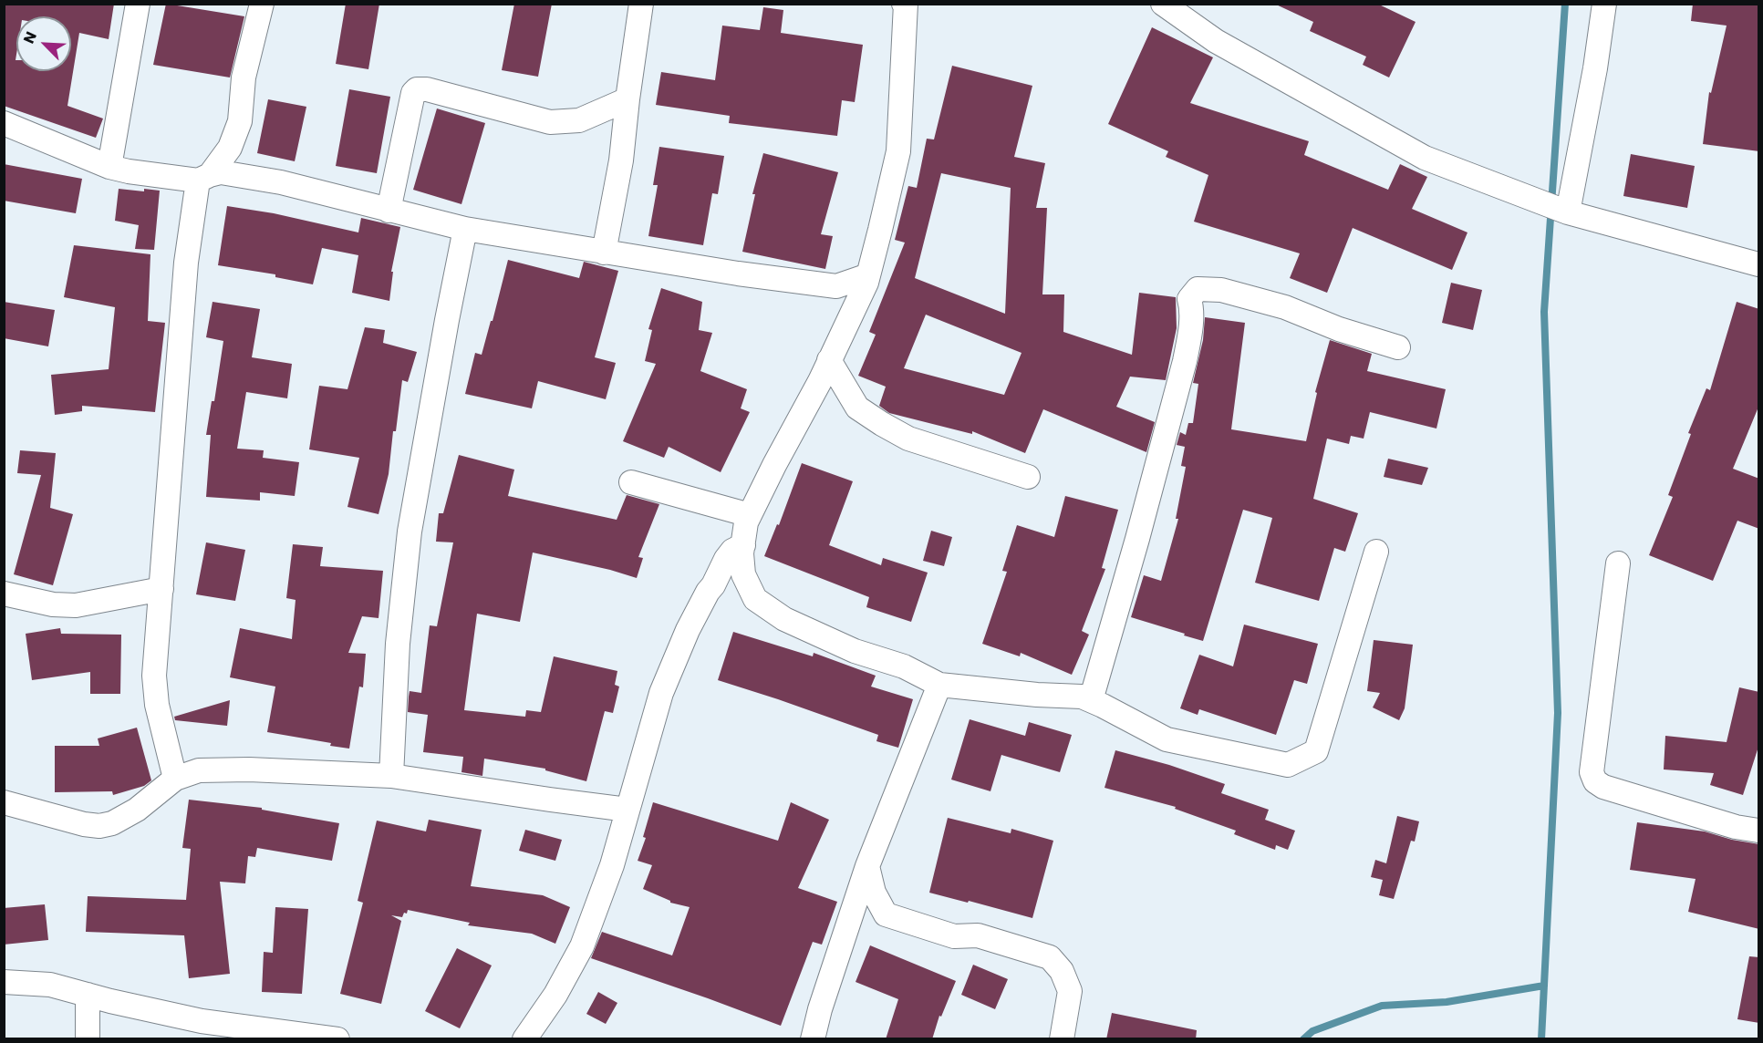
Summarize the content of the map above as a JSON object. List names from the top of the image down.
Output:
{
  "north": "top left"
}
